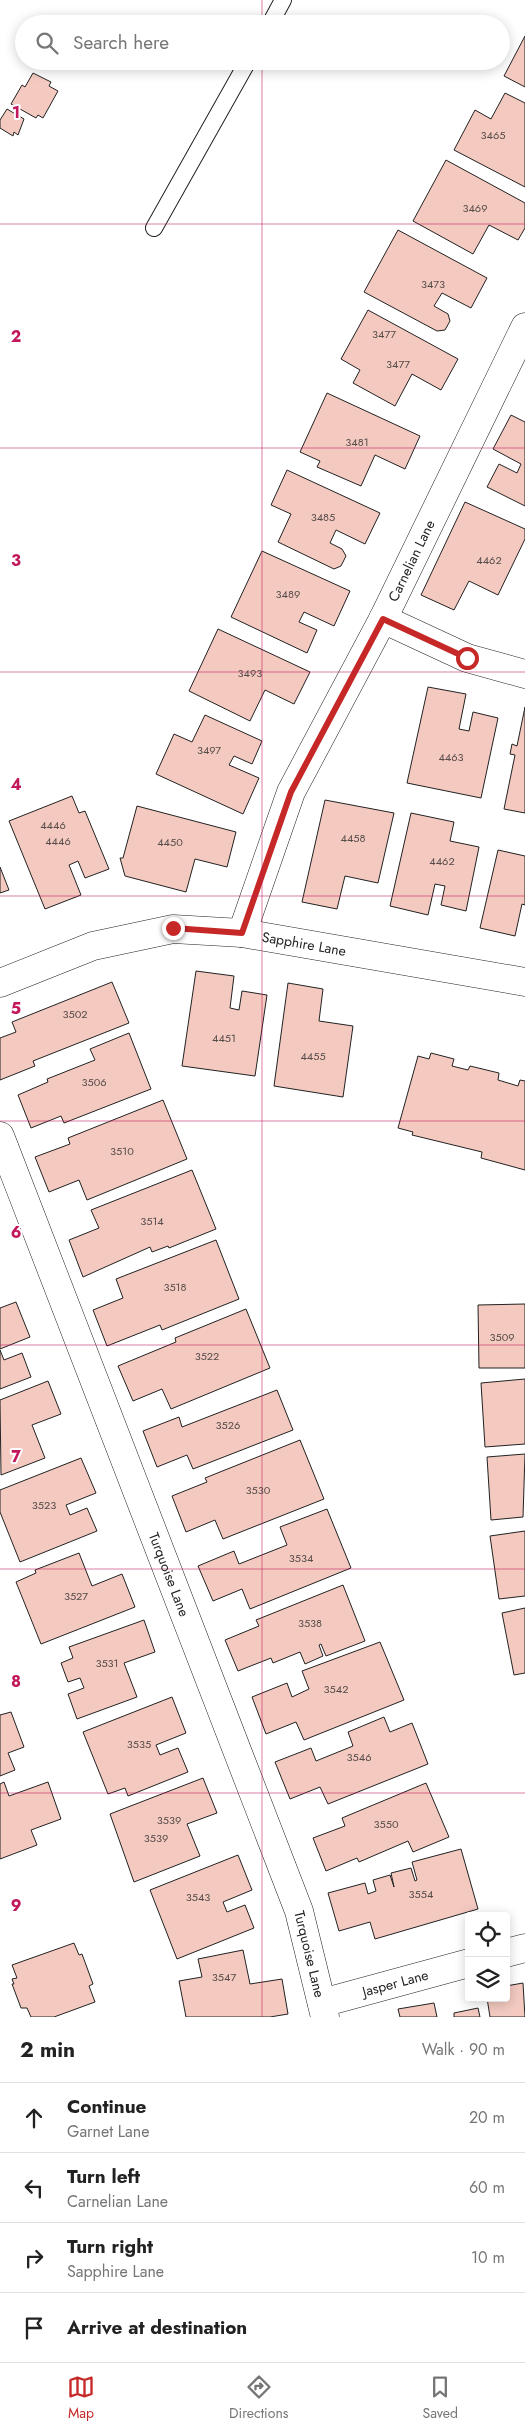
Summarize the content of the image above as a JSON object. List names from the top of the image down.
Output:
{
  "streets": {
    "street": [
      "Carnelian Lane",
      "Sapphire Lane",
      "Turquoise Lane",
      "Jasper Lane"
    ]
  },
  "crossings": [
    ["Carnelian Lane", "Sapphire Lane"],
    ["Turquoise Lane", "Jasper Lane"]
  ],
  "house_numbers": [
    "3465",
    "3469",
    "3473",
    "3477",
    "3477",
    "3481",
    "3485",
    "4462",
    "3489",
    "3493",
    "3497",
    "4463",
    "4446",
    "4458",
    "4446",
    "4450",
    "4462",
    "3502",
    "4451",
    "4455",
    "3506",
    "3510",
    "3514",
    "3518",
    "3509",
    "3522",
    "3526",
    "3530",
    "3523",
    "3534",
    "3527",
    "3538",
    "3531",
    "3542",
    "3535",
    "3546",
    "3539",
    "3550",
    "3539",
    "3554",
    "3543",
    "3547"
  ],
  "page": {
    "search": "Search here",
    "heading": ["2 min", "Walk · 90 m"],
    "list": [
      ["Continue", "Garnet Lane", "20 m"],
      ["Turn left", "Carnelian Lane", "60 m"],
      ["Turn right", "Sapphire Lane", "10 m"],
      "Arrive at destination"
    ],
    "nav": ["Map", "Directions", "Saved"]
  },
  "grid": {
    "rows": [
      "1",
      "2",
      "3",
      "4",
      "5",
      "6",
      "7",
      "8",
      "9"
    ]
  }
}
